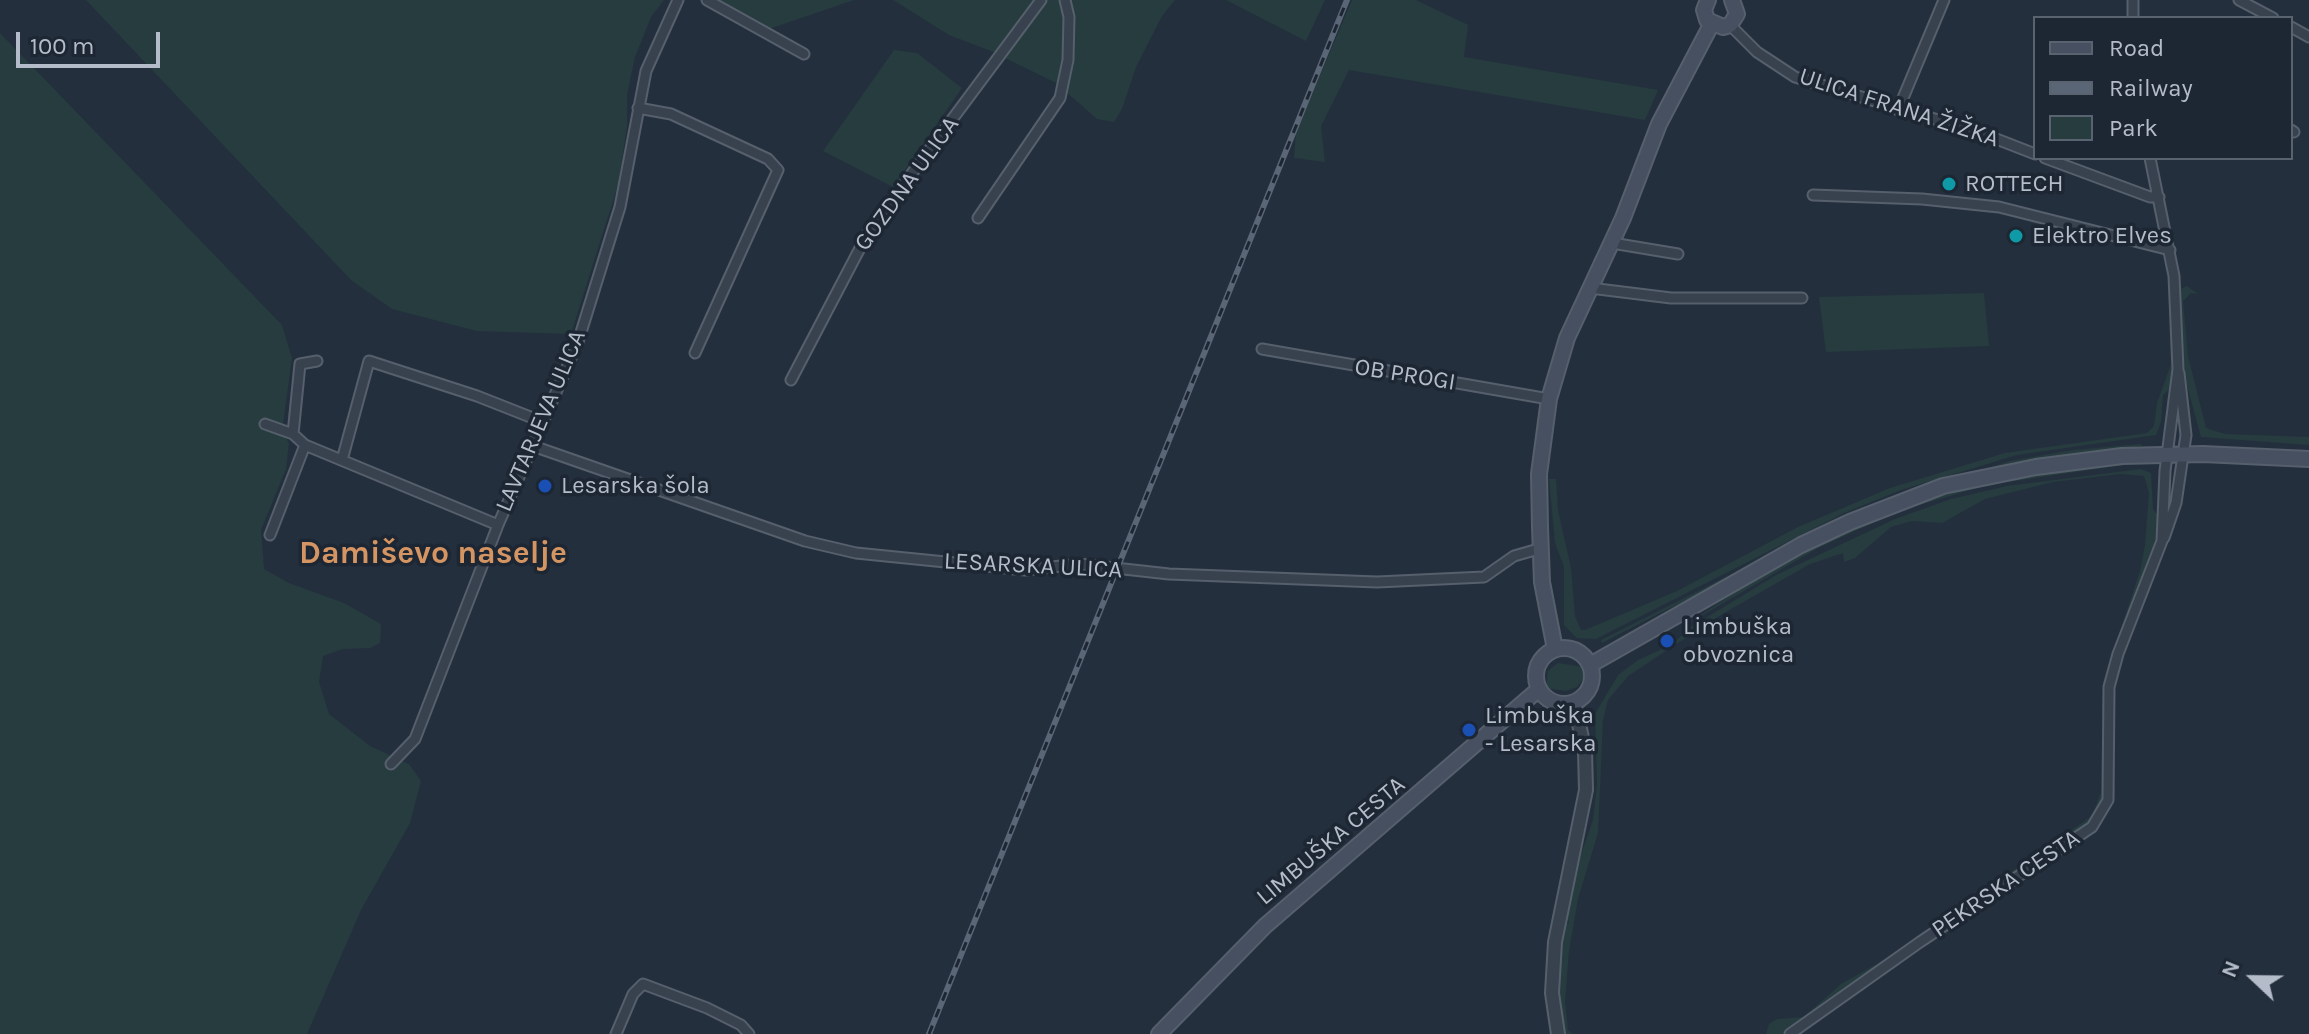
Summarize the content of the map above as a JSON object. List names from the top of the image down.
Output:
{
  "streets": {
    "main road": ["LIMBUŠKA CESTA"],
    "street": [
      "ULICA FRANA ŽIŽKA",
      "GOZDNA ULICA",
      "OB PROGI",
      "LAVTARJEVA ULICA",
      "LESARSKA ULICA",
      "PEKRSKA CESTA"
    ]
  },
  "crossings": [
    ["LAVTARJEVA ULICA", "LESARSKA ULICA"]
  ],
  "districts": ["Damiševo naselje"],
  "places": [
    "ROTTECH",
    "Elektro Elves",
    "Lesarska šola",
    "Limbuška obvoznica",
    "Limbuška - Lesarska"
  ],
  "legend": ["Road", "Railway", "Park"],
  "scale_bar": "100 m",
  "north": "left"
}
